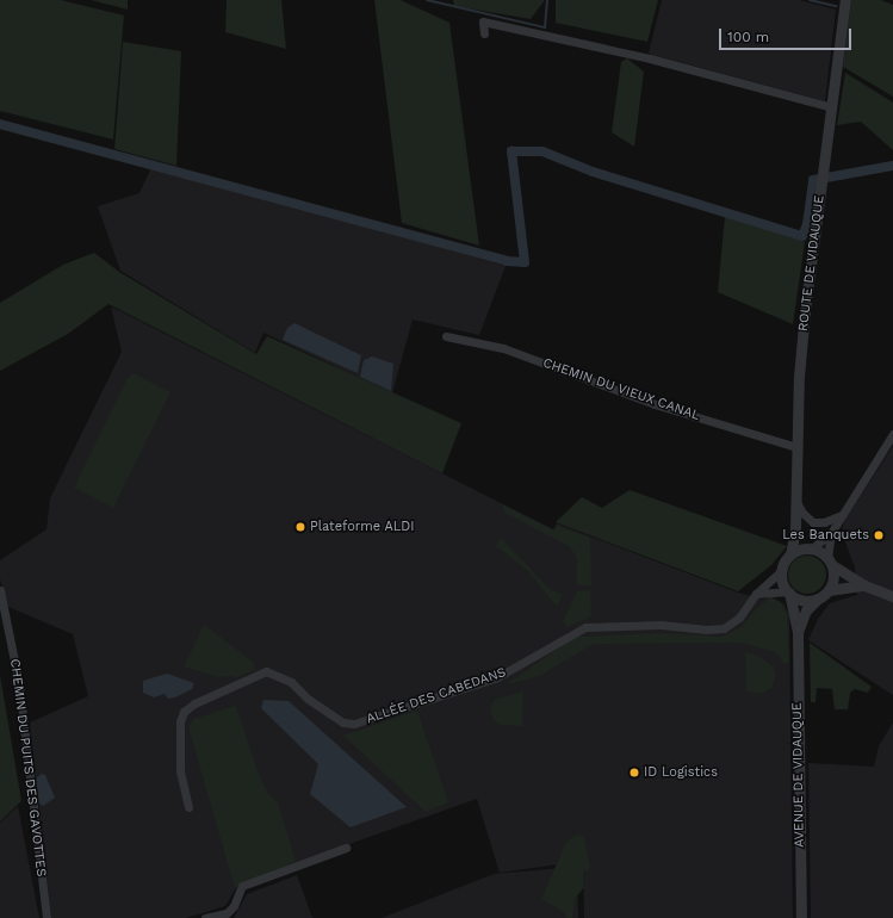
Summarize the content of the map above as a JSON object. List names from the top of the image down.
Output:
{
  "streets": {
    "street": [
      "ROUTE DE VIDAUQUE",
      "CHEMIN DU VIEUX CANAL",
      "ALLÉE DES CABEDANS",
      "CHEMIN DU PUITS DES GAVOTTES",
      "AVENUE DE VIDAUQUE"
    ]
  },
  "crossings": [
    ["ROUTE DE VIDAUQUE", "CHEMIN DU VIEUX CANAL"],
    ["ROUTE DE VIDAUQUE", "AVENUE DE VIDAUQUE"]
  ],
  "places": ["Plateforme ALDI", "Les Banquets", "ID Logistics"],
  "scale_bar": "100 m"
}
